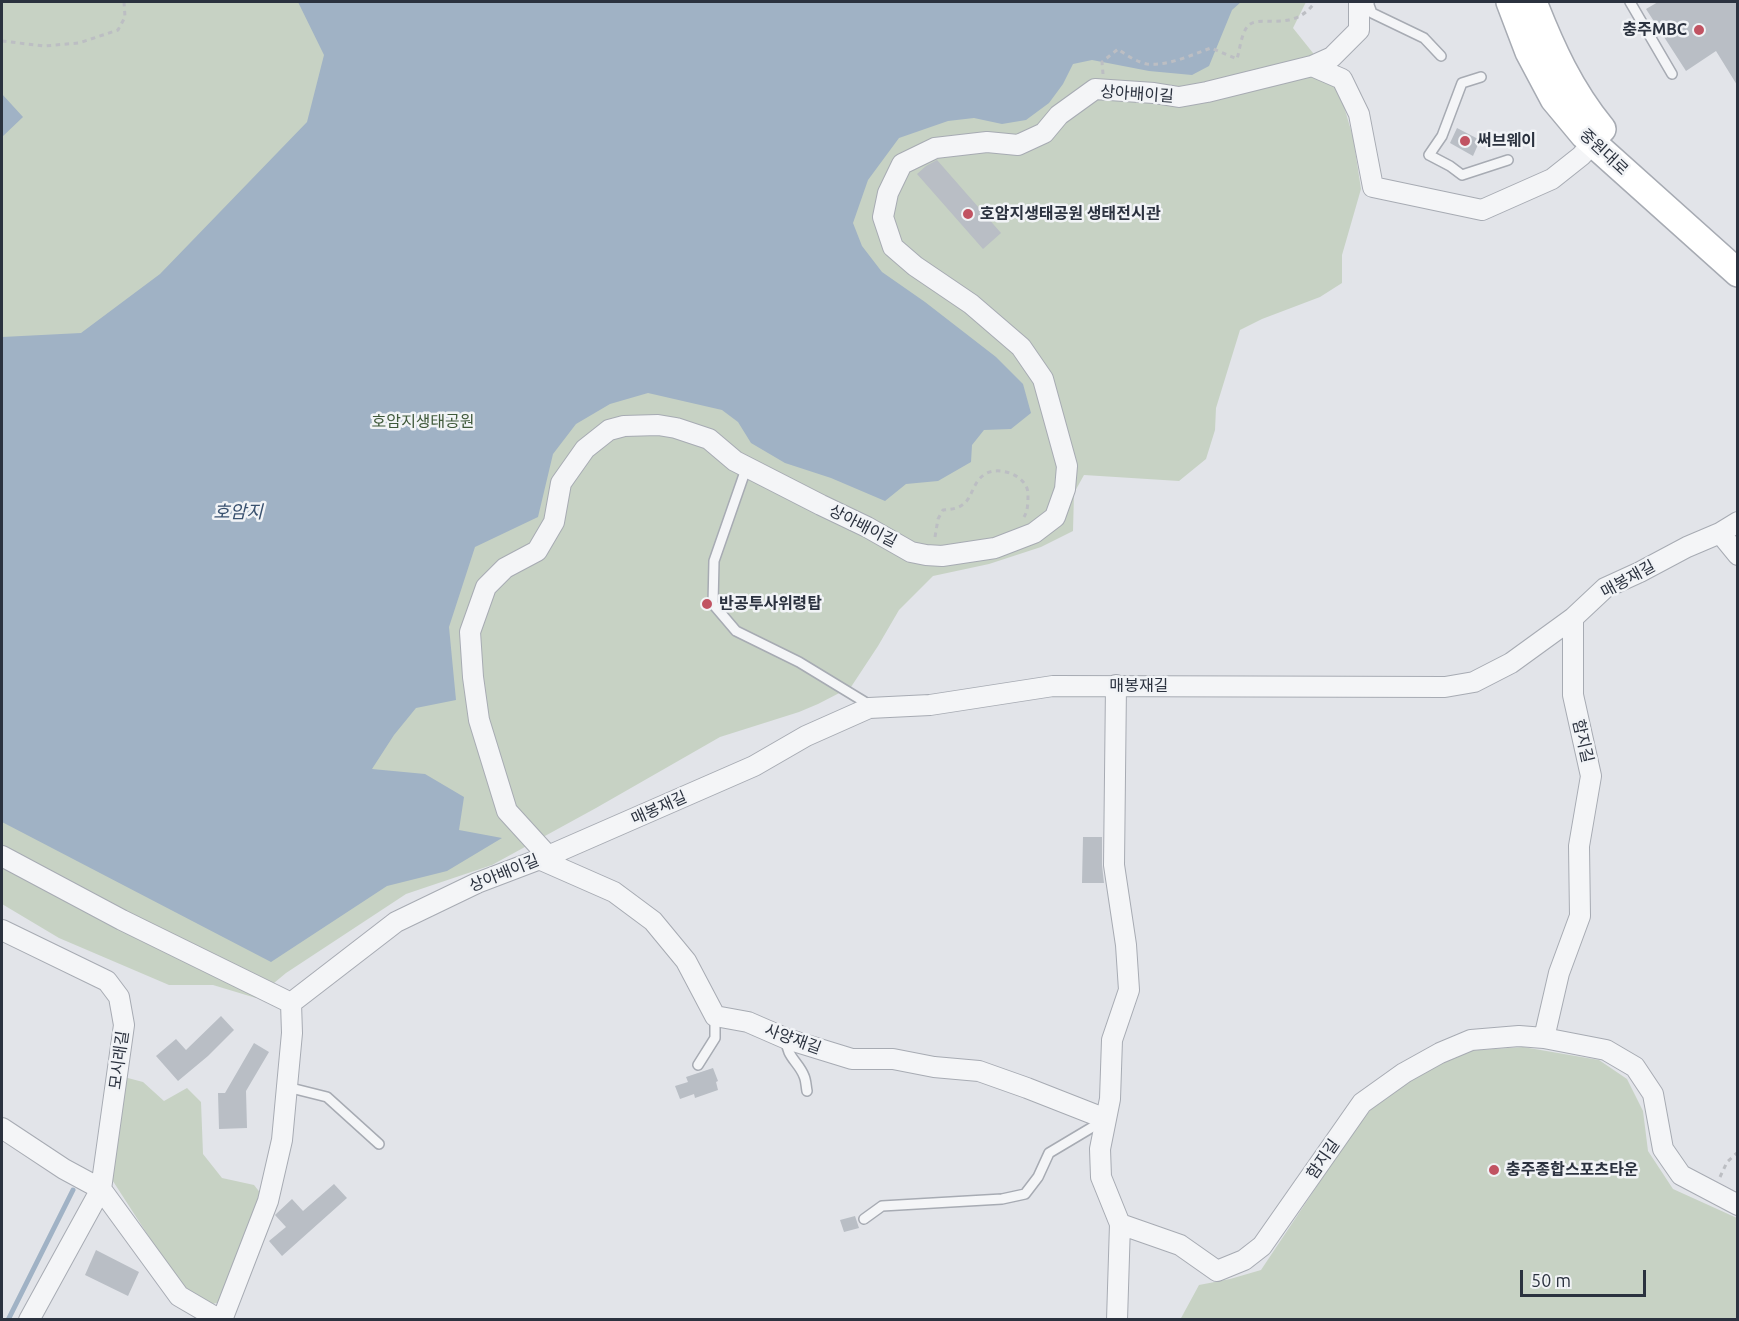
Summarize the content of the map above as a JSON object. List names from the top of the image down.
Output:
{
  "streets": {
    "main road": ["중원대로"],
    "street": [
      "상아배이길",
      "매봉재길",
      "함지길",
      "사양재길",
      "모시래길"
    ]
  },
  "crossings": [
    ["상아배이길", "매봉재길"],
    ["매봉재길", "함지길"]
  ],
  "water": ["호암지"],
  "parks": ["호암지생태공원"],
  "places": [
    "충주MBC",
    "써브웨이",
    "호암지생태공원 생태전시관",
    "반공투사위령탑",
    "충주종합스포츠타운"
  ],
  "scale_bar": "50 m"
}
